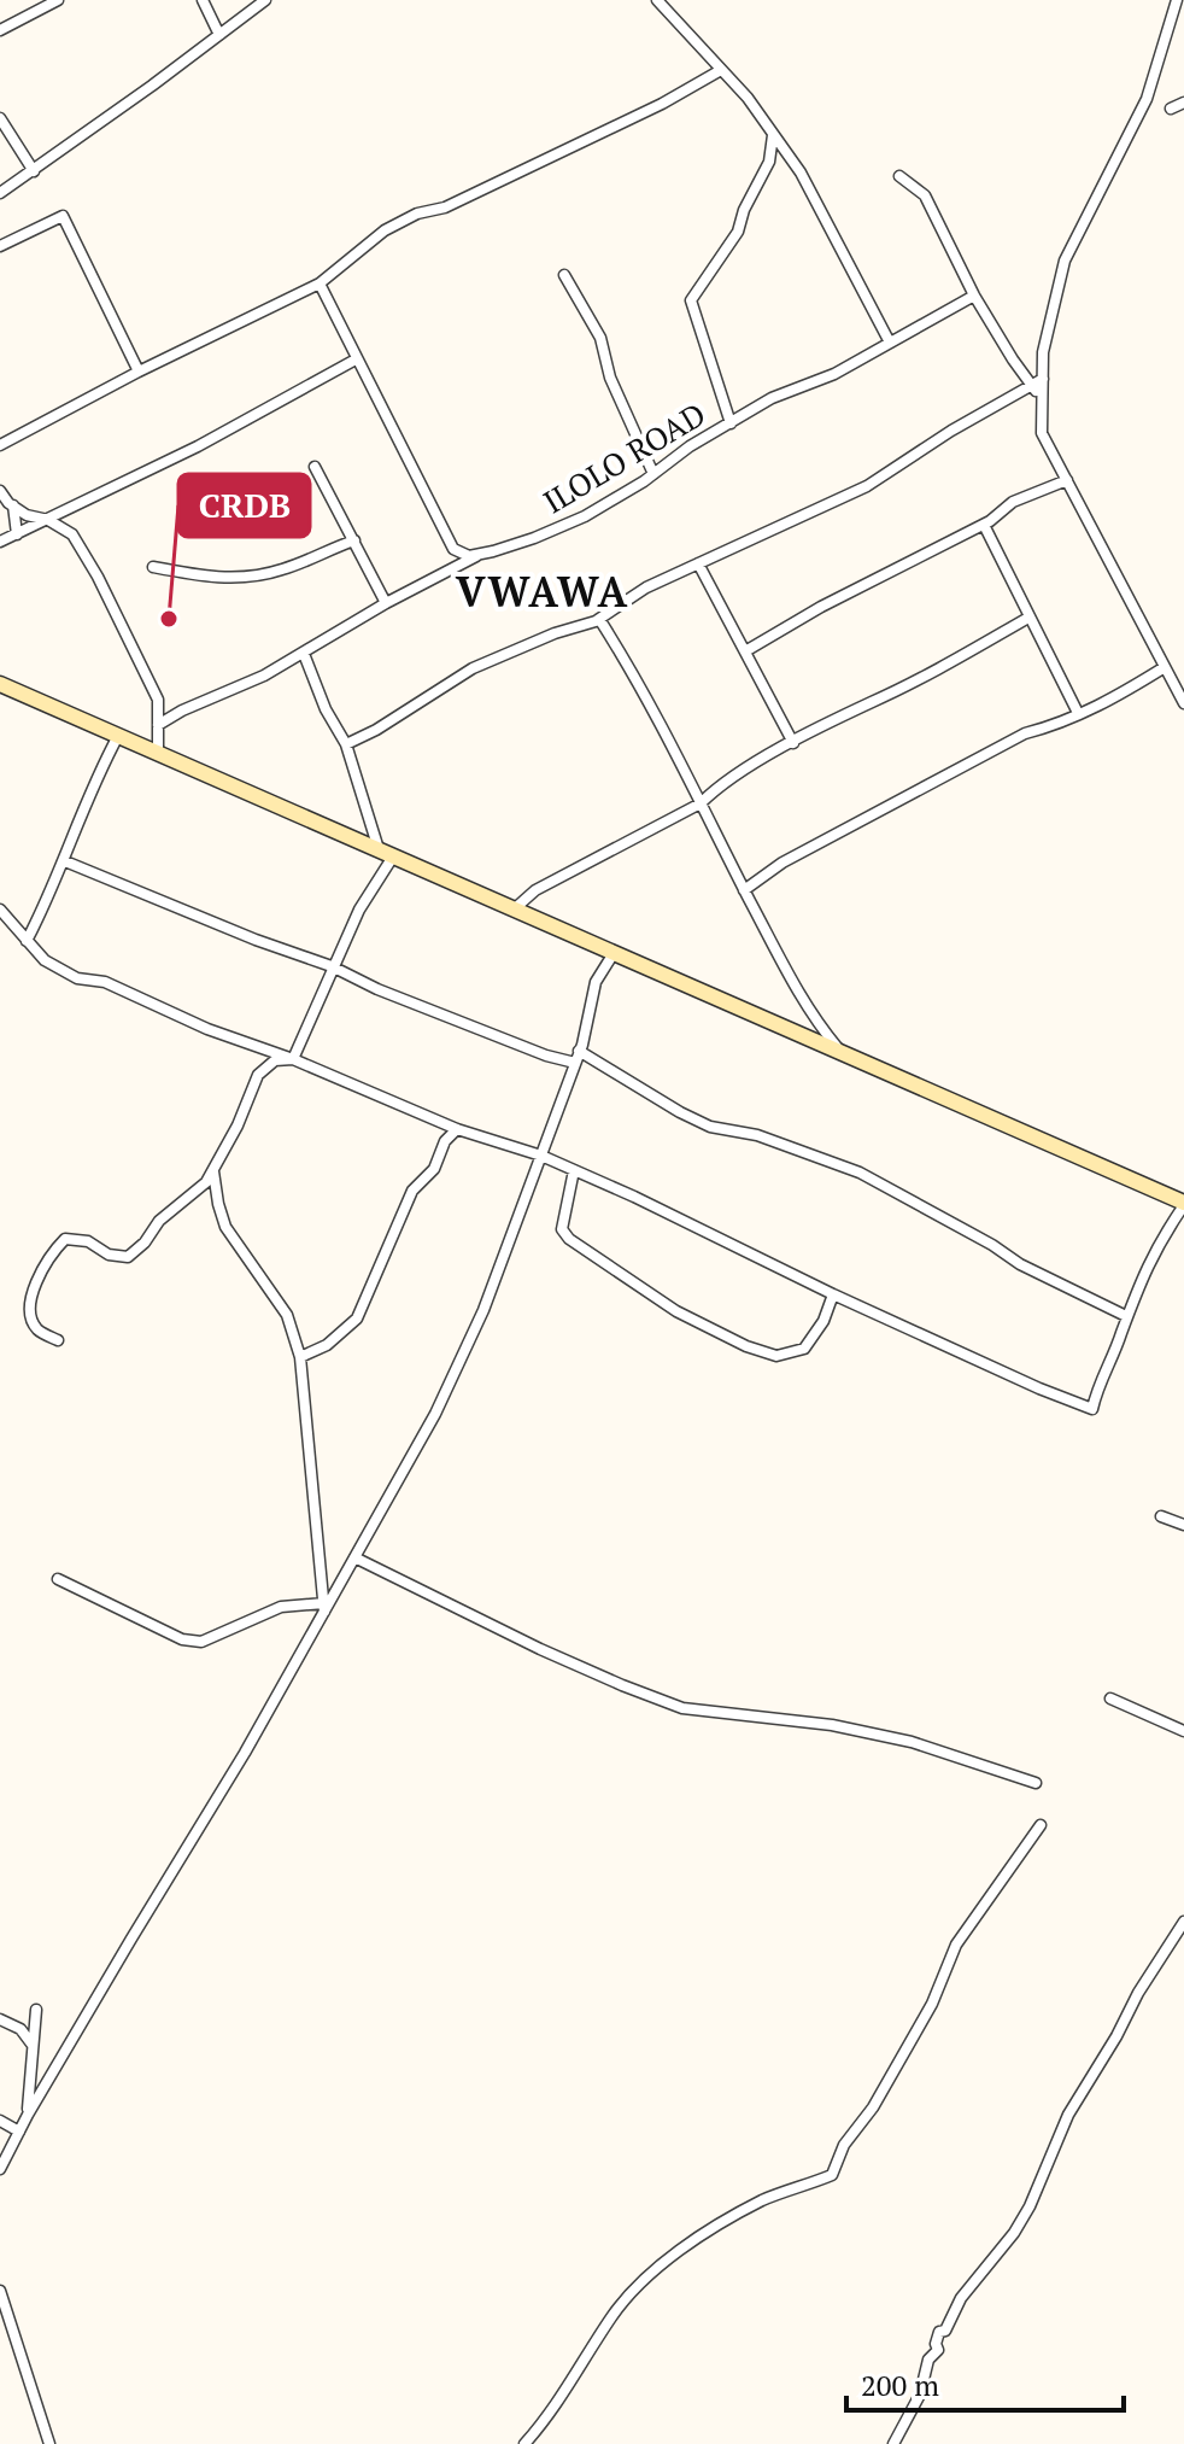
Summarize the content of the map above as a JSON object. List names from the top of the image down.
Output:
{
  "streets": {
    "street": ["ILOLO ROAD"]
  },
  "districts": ["VWAWA"],
  "places": ["CRDB"],
  "scale_bar": "200 m"
}
